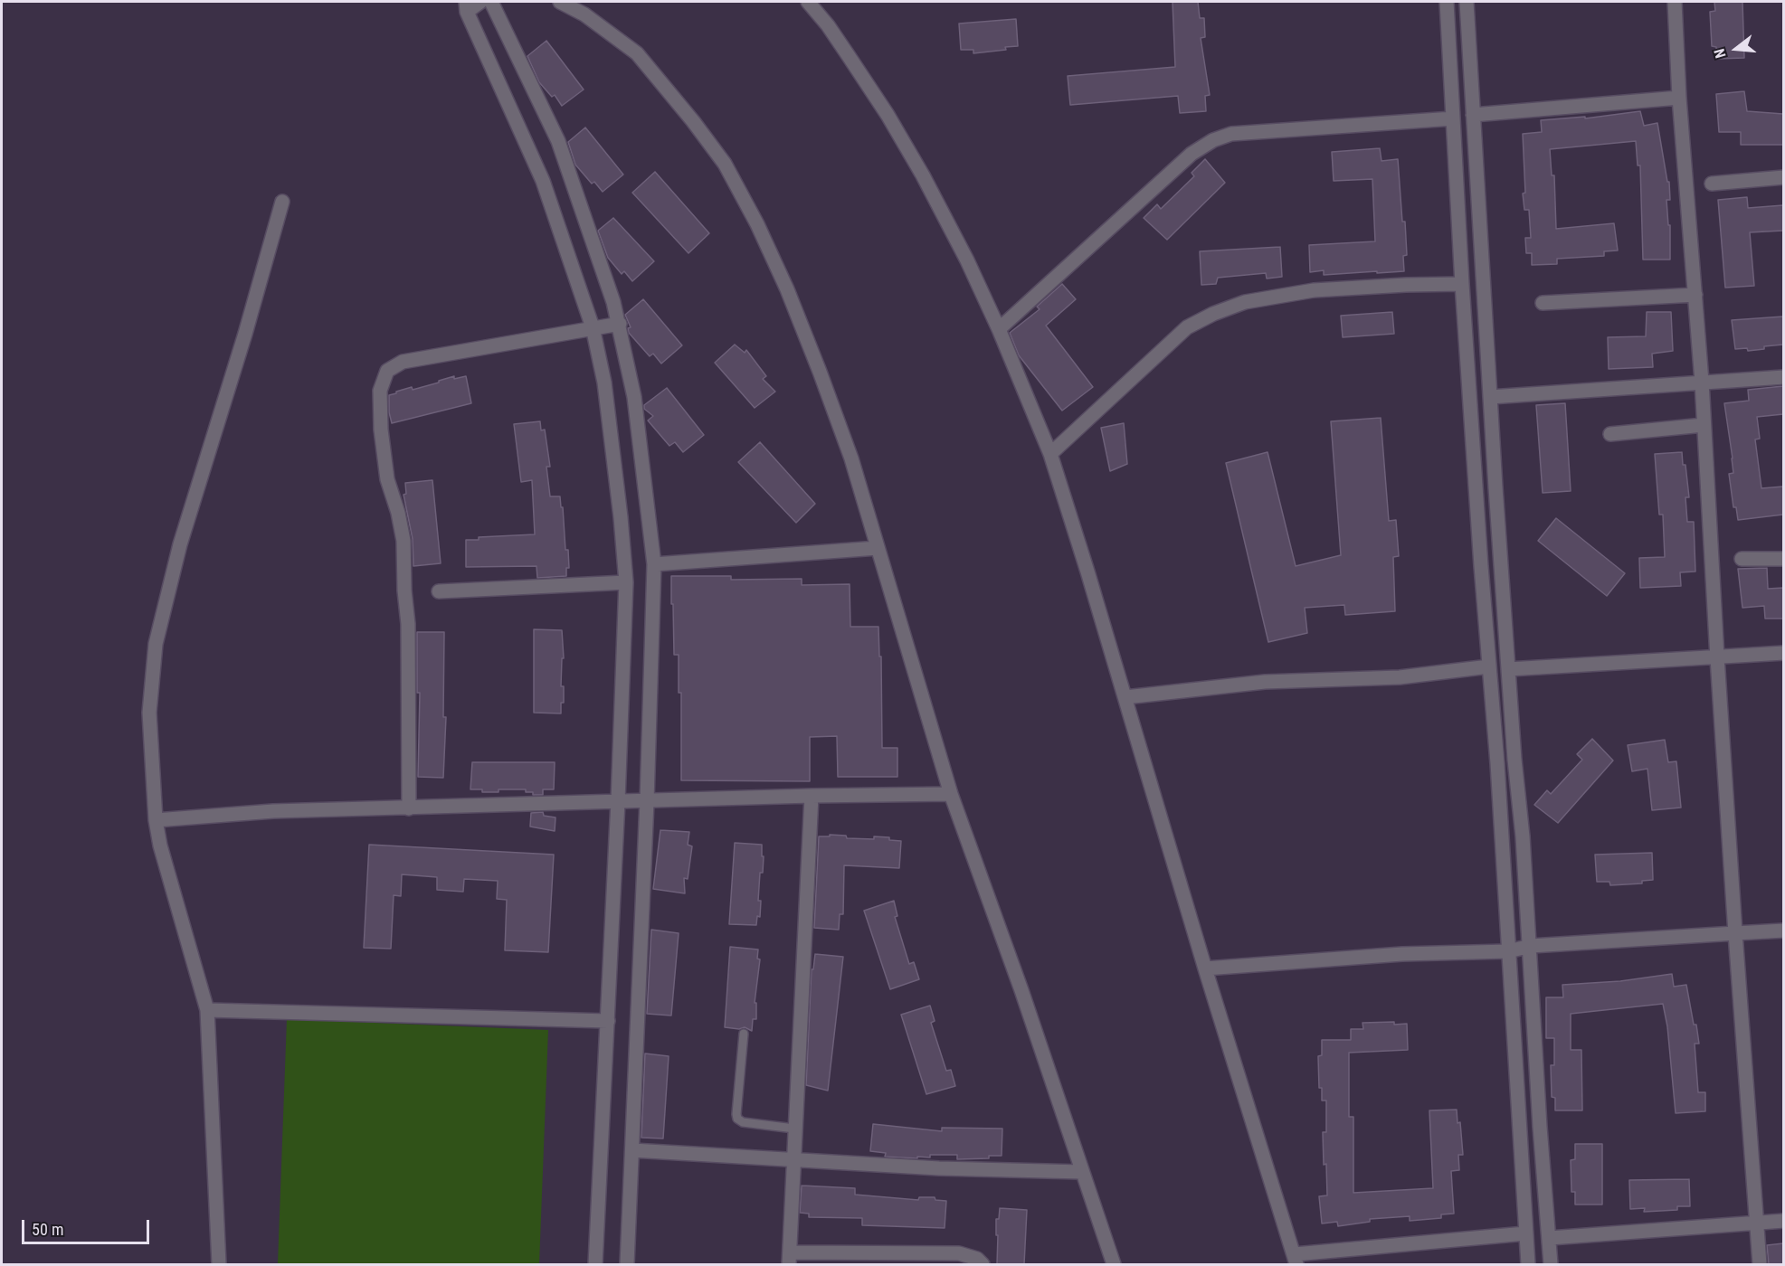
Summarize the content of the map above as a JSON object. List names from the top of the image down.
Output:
{
  "scale_bar": "50 m",
  "north": "left"
}
